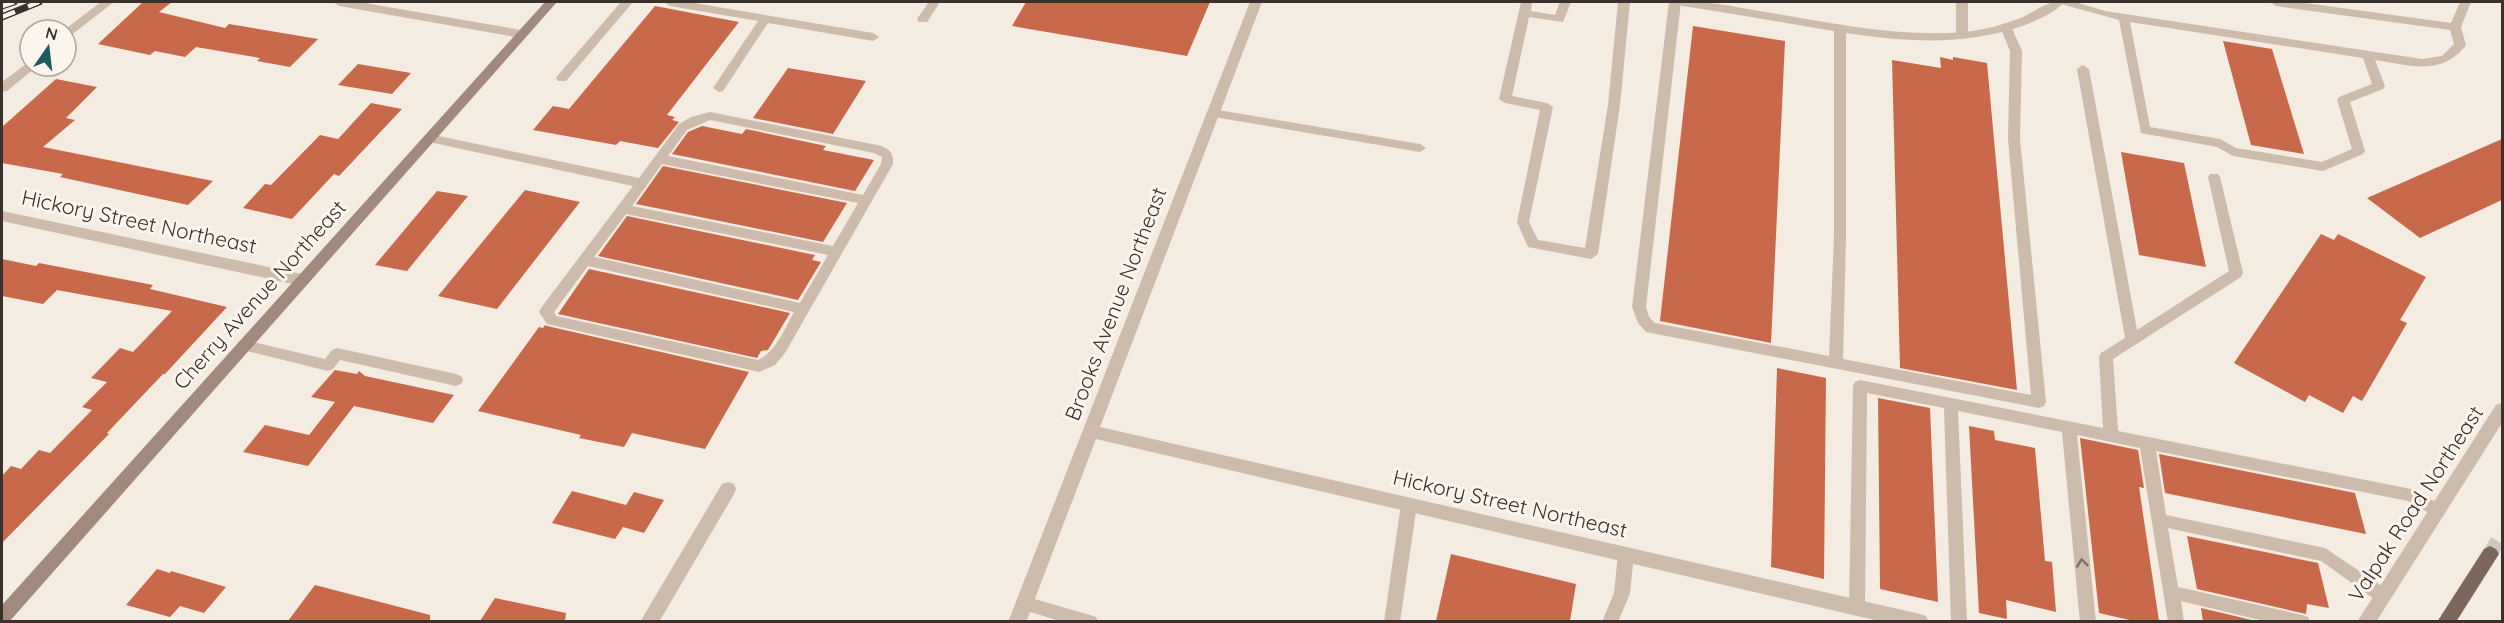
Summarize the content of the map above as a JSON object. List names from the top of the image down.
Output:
{
  "streets": {
    "main road": ["Cherry Avenue Northeast"],
    "street": ["Hickory Street Northeast", "Brooks Avenue Northeast", "Valpak Road Northeast"]
  },
  "crossings": [
    ["Hickory Street Northeast", "Cherry Avenue Northeast"],
    ["Hickory Street Northeast", "Brooks Avenue Northeast"]
  ],
  "north": "top"
}
